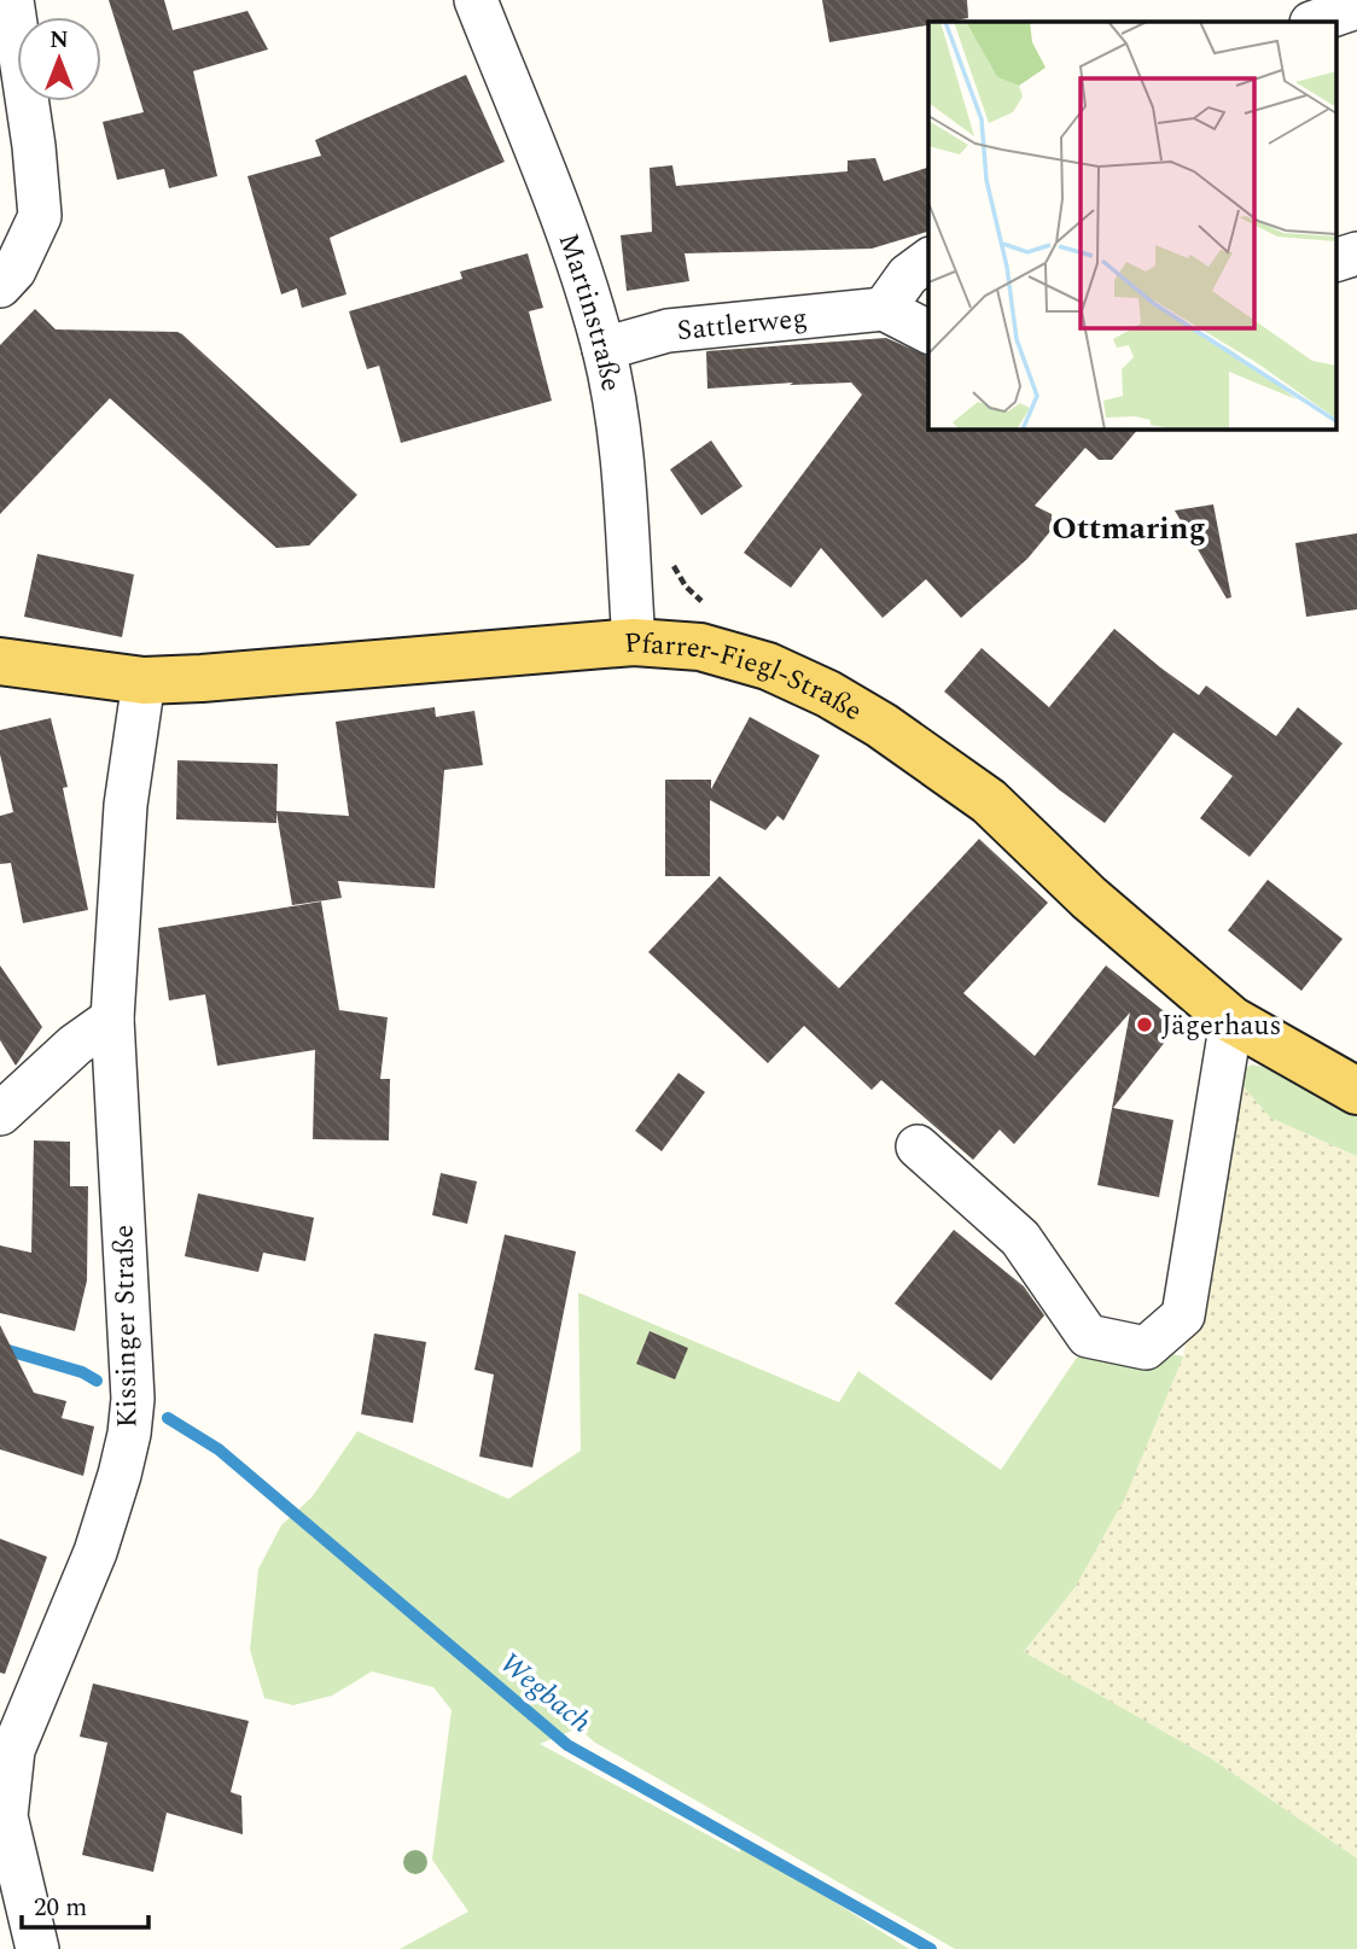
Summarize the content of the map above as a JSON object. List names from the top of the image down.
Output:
{
  "streets": {
    "main road": ["Pfarrer-Fiegl-Straße"],
    "street": ["Martinstraße", "Sattlerweg", "Kissinger Straße"]
  },
  "crossings": [
    ["Martinstraße", "Sattlerweg"],
    ["Martinstraße", "Pfarrer-Fiegl-Straße"],
    ["Pfarrer-Fiegl-Straße", "Kissinger Straße"]
  ],
  "districts": ["Ottmaring"],
  "water": ["Wegbach"],
  "places": ["Jägerhaus"],
  "scale_bar": "20 m",
  "north": "top"
}
